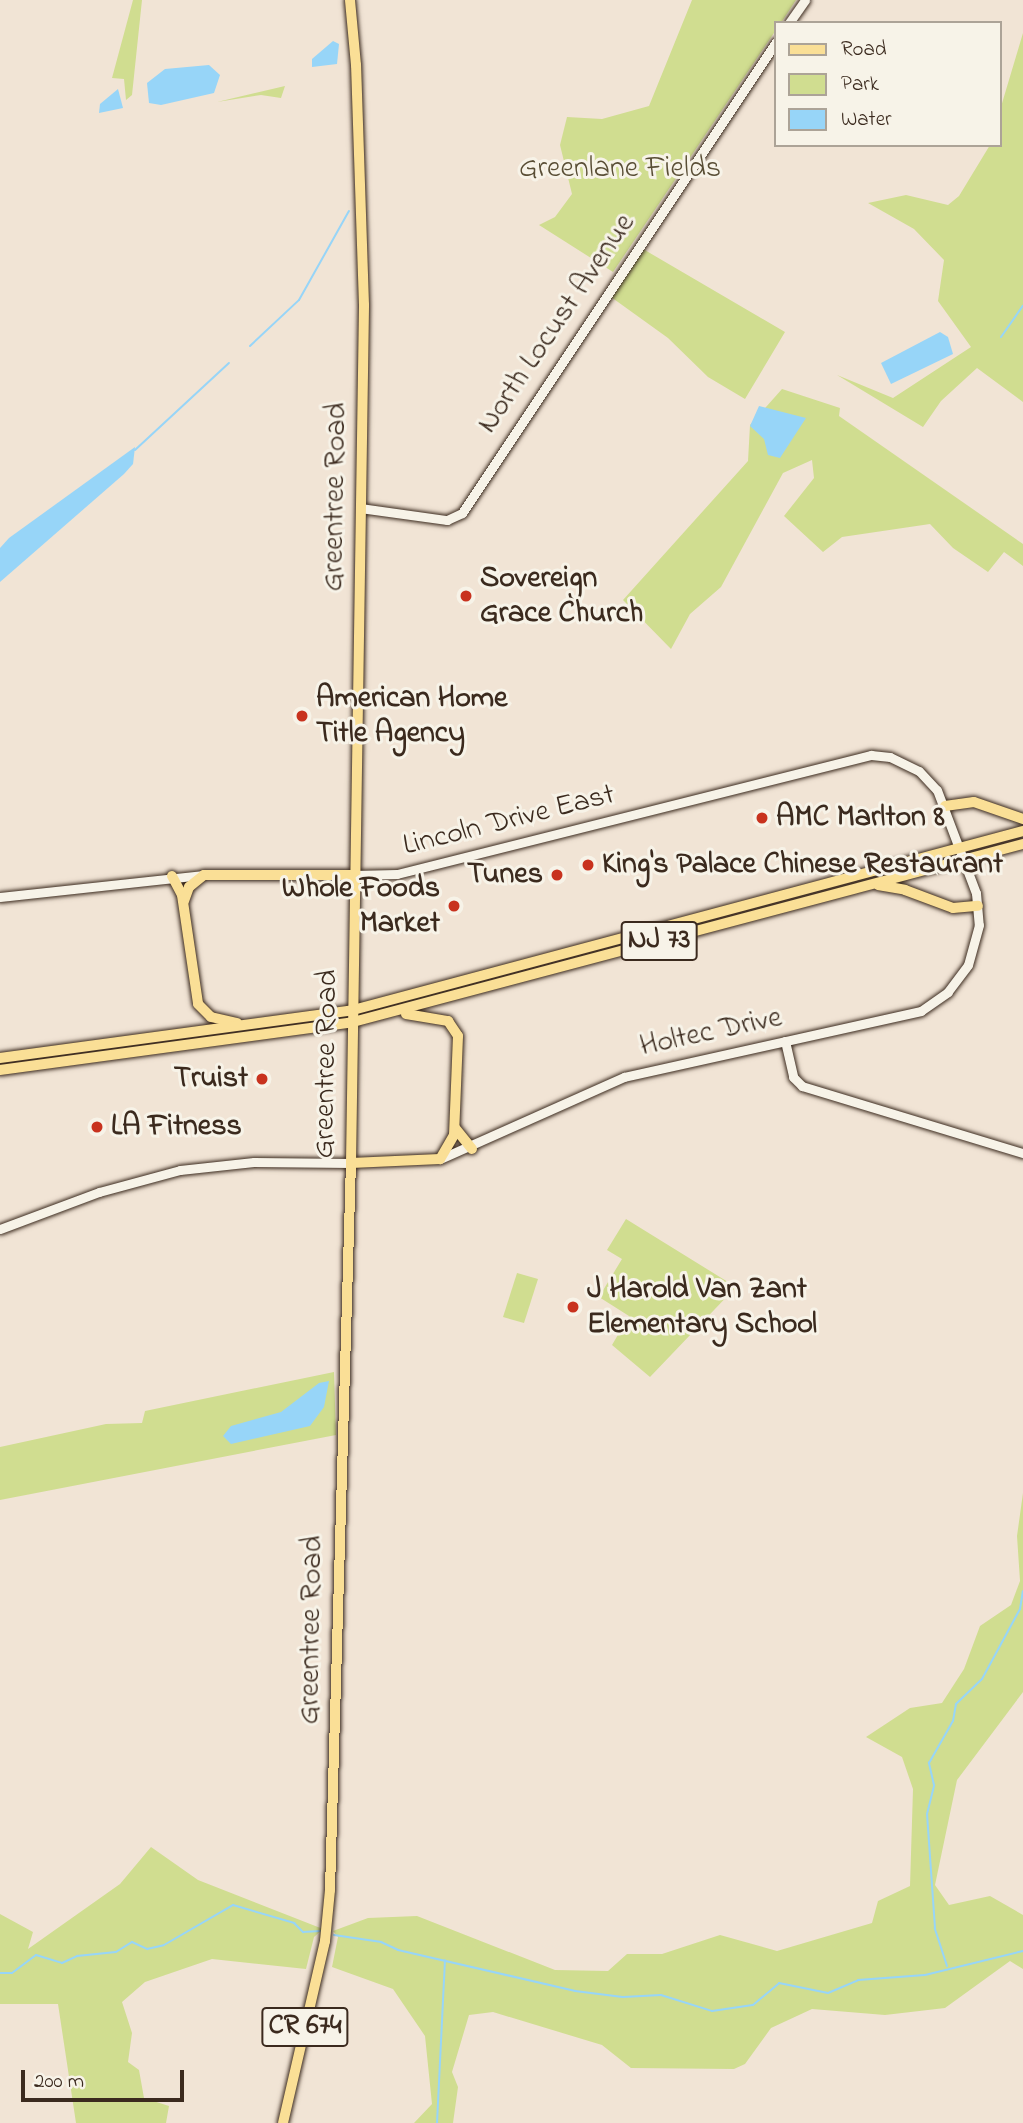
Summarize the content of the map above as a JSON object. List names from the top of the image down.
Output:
{
  "streets": {
    "highway": ["NJ 73"],
    "main road": [
      "Greentree Road",
      "Lincoln Drive East",
      "Holtec Drive",
      "CR 674"
    ],
    "street": ["North Locust Avenue"]
  },
  "crossings": [
    ["North Locust Avenue", "Greentree Road"],
    ["Greentree Road", "Lincoln Drive East"],
    ["Greentree Road", "NJ 73"],
    ["Greentree Road", "Holtec Drive"],
    ["Lincoln Drive East", "NJ 73"],
    ["Lincoln Drive East", "Holtec Drive"],
    ["NJ 73", "Holtec Drive"]
  ],
  "parks": ["Greenlane Fields"],
  "places": [
    "Sovereign Grace Church",
    "American Home Title Agency",
    "AMC Marlton 8",
    "King's Palace Chinese Restaurant",
    "Tunes",
    "Whole Foods Market",
    "Truist",
    "LA Fitness",
    "J Harold Van Zant Elementary School"
  ],
  "legend": ["Road", "Park", "Water"],
  "scale_bar": "200 m"
}
